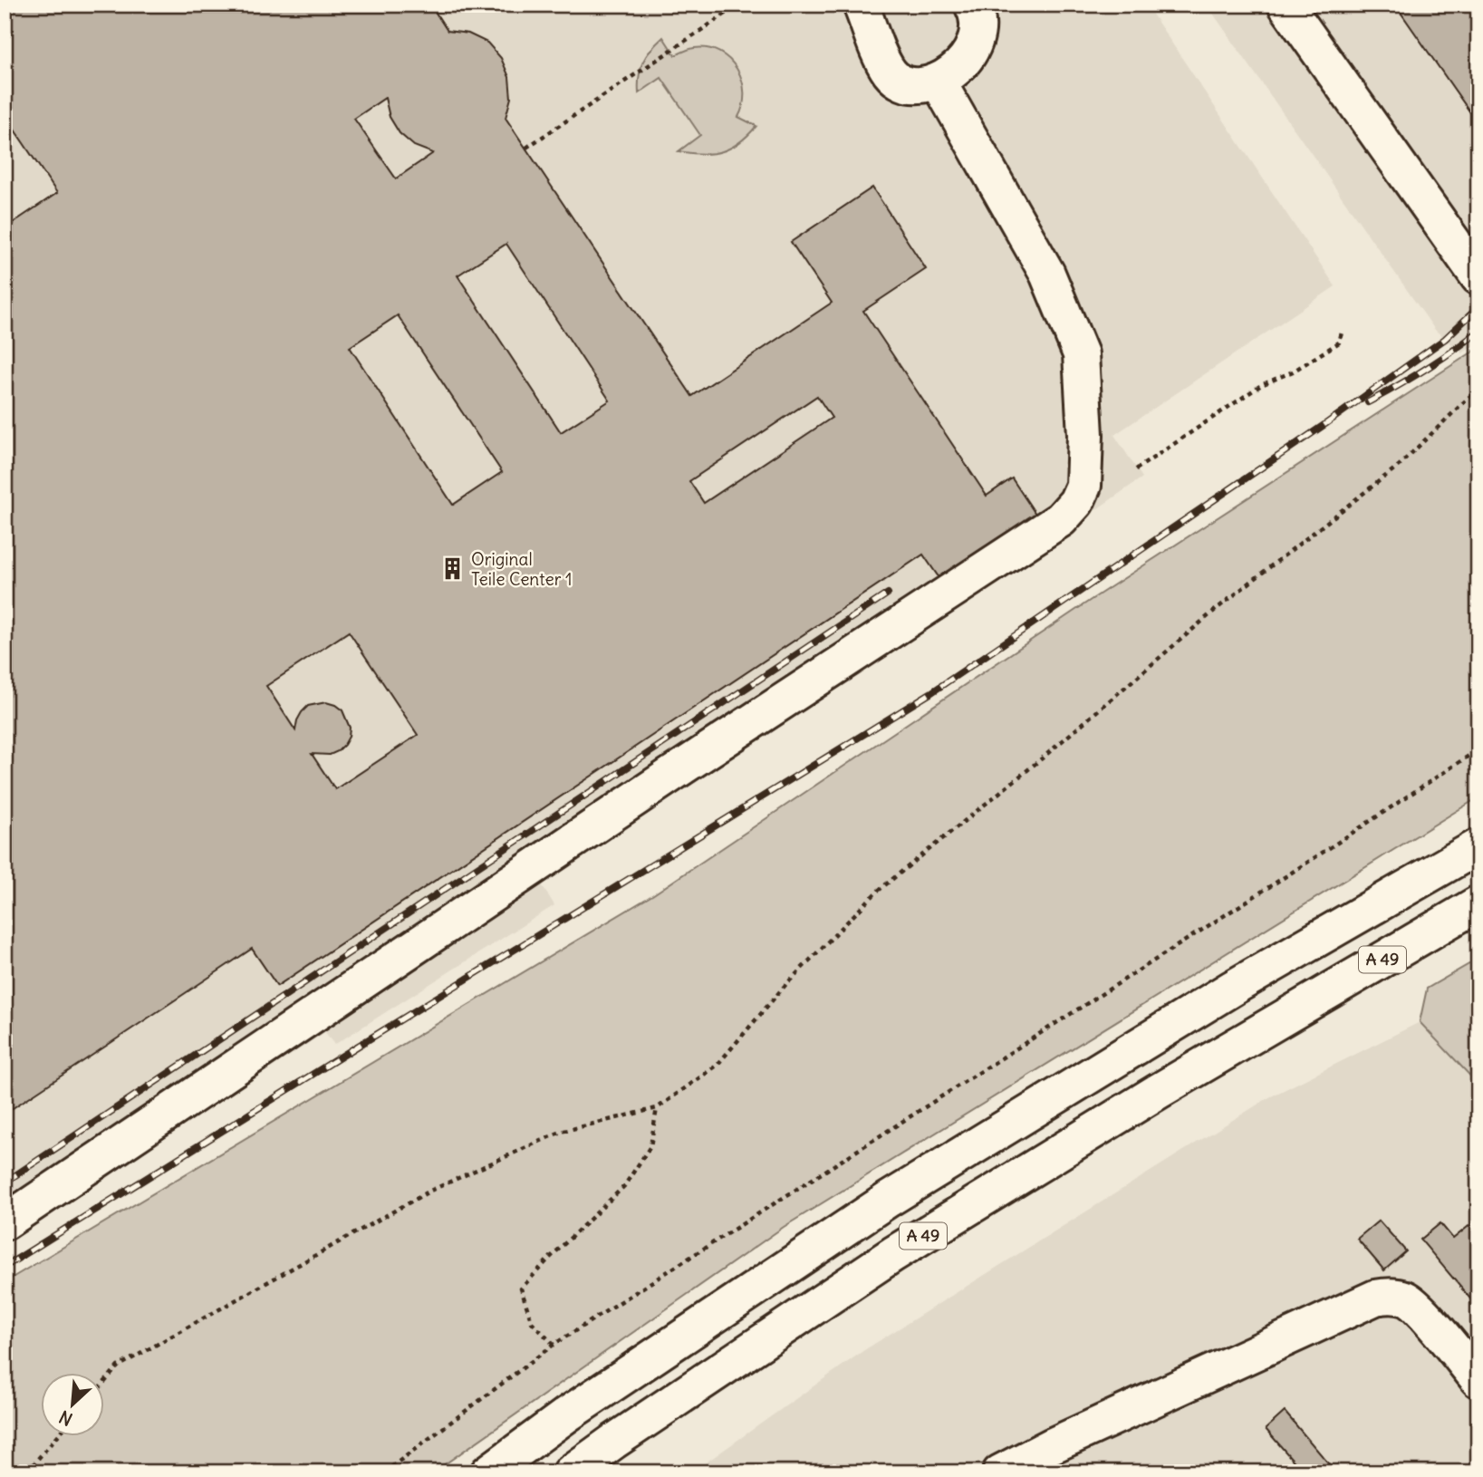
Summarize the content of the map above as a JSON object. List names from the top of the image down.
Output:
{
  "streets": {
    "main road": ["A 49"]
  },
  "places": {
    "building": ["Original Teile Center 1"]
  },
  "north": "bottom left"
}
